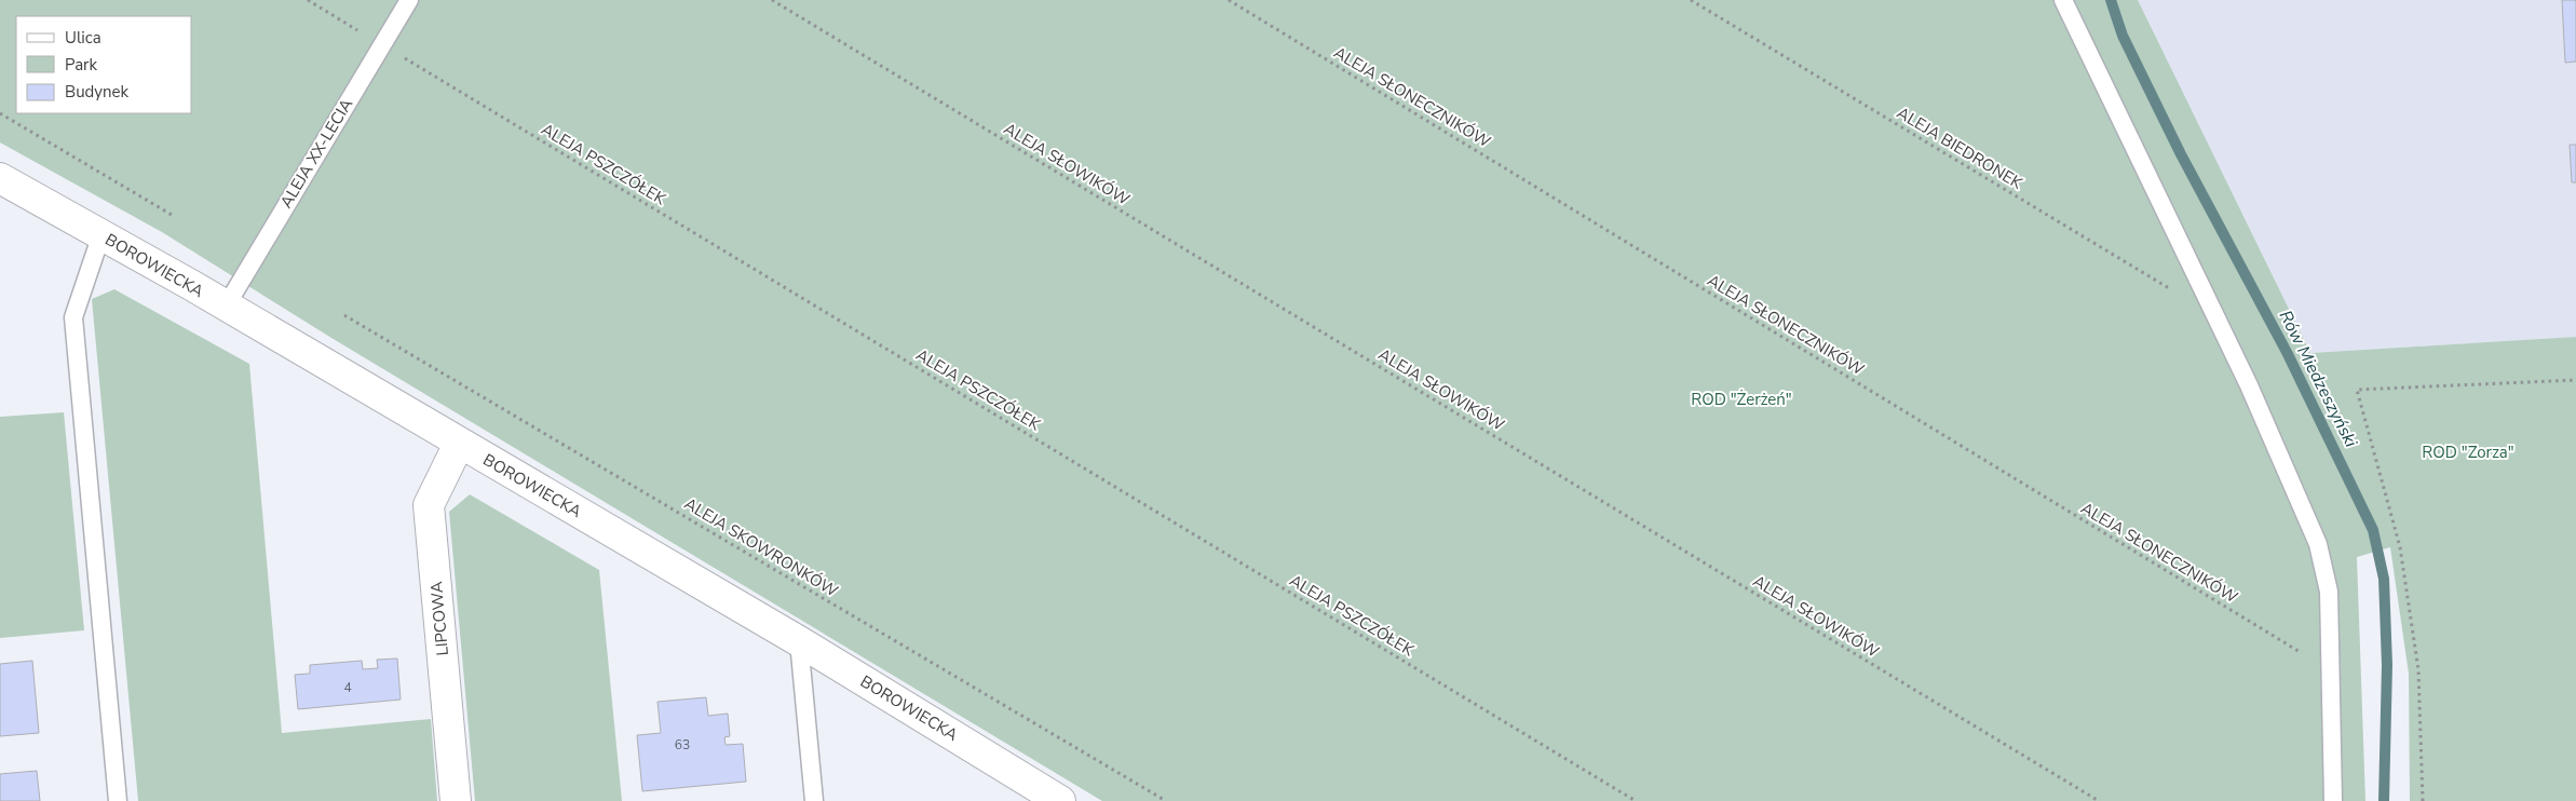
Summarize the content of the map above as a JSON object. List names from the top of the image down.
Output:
{
  "streets": {
    "street": ["BOROWIECKA", "LIPCOWA"],
    "lane": ["ALEJA XX-LECIA"],
    "path": [
      "ALEJA SŁONECZNIKÓW",
      "ALEJA BIEDRONEK",
      "ALEJA PSZCZÓŁEK",
      "ALEJA SŁOWIKÓW",
      "ALEJA SKOWRONKÓW"
    ]
  },
  "crossings": [
    ["ALEJA XX-LECIA", "ALEJA PSZCZÓŁEK"],
    ["ALEJA XX-LECIA", "BOROWIECKA"],
    ["BOROWIECKA", "LIPCOWA"]
  ],
  "water": ["Rów Miedzeszyński"],
  "parks": ["ROD \"Żerżeń\"", "ROD \"Zorza\""],
  "house_numbers": ["4", "63"],
  "legend": ["Ulica", "Park", "Budynek"]
}
